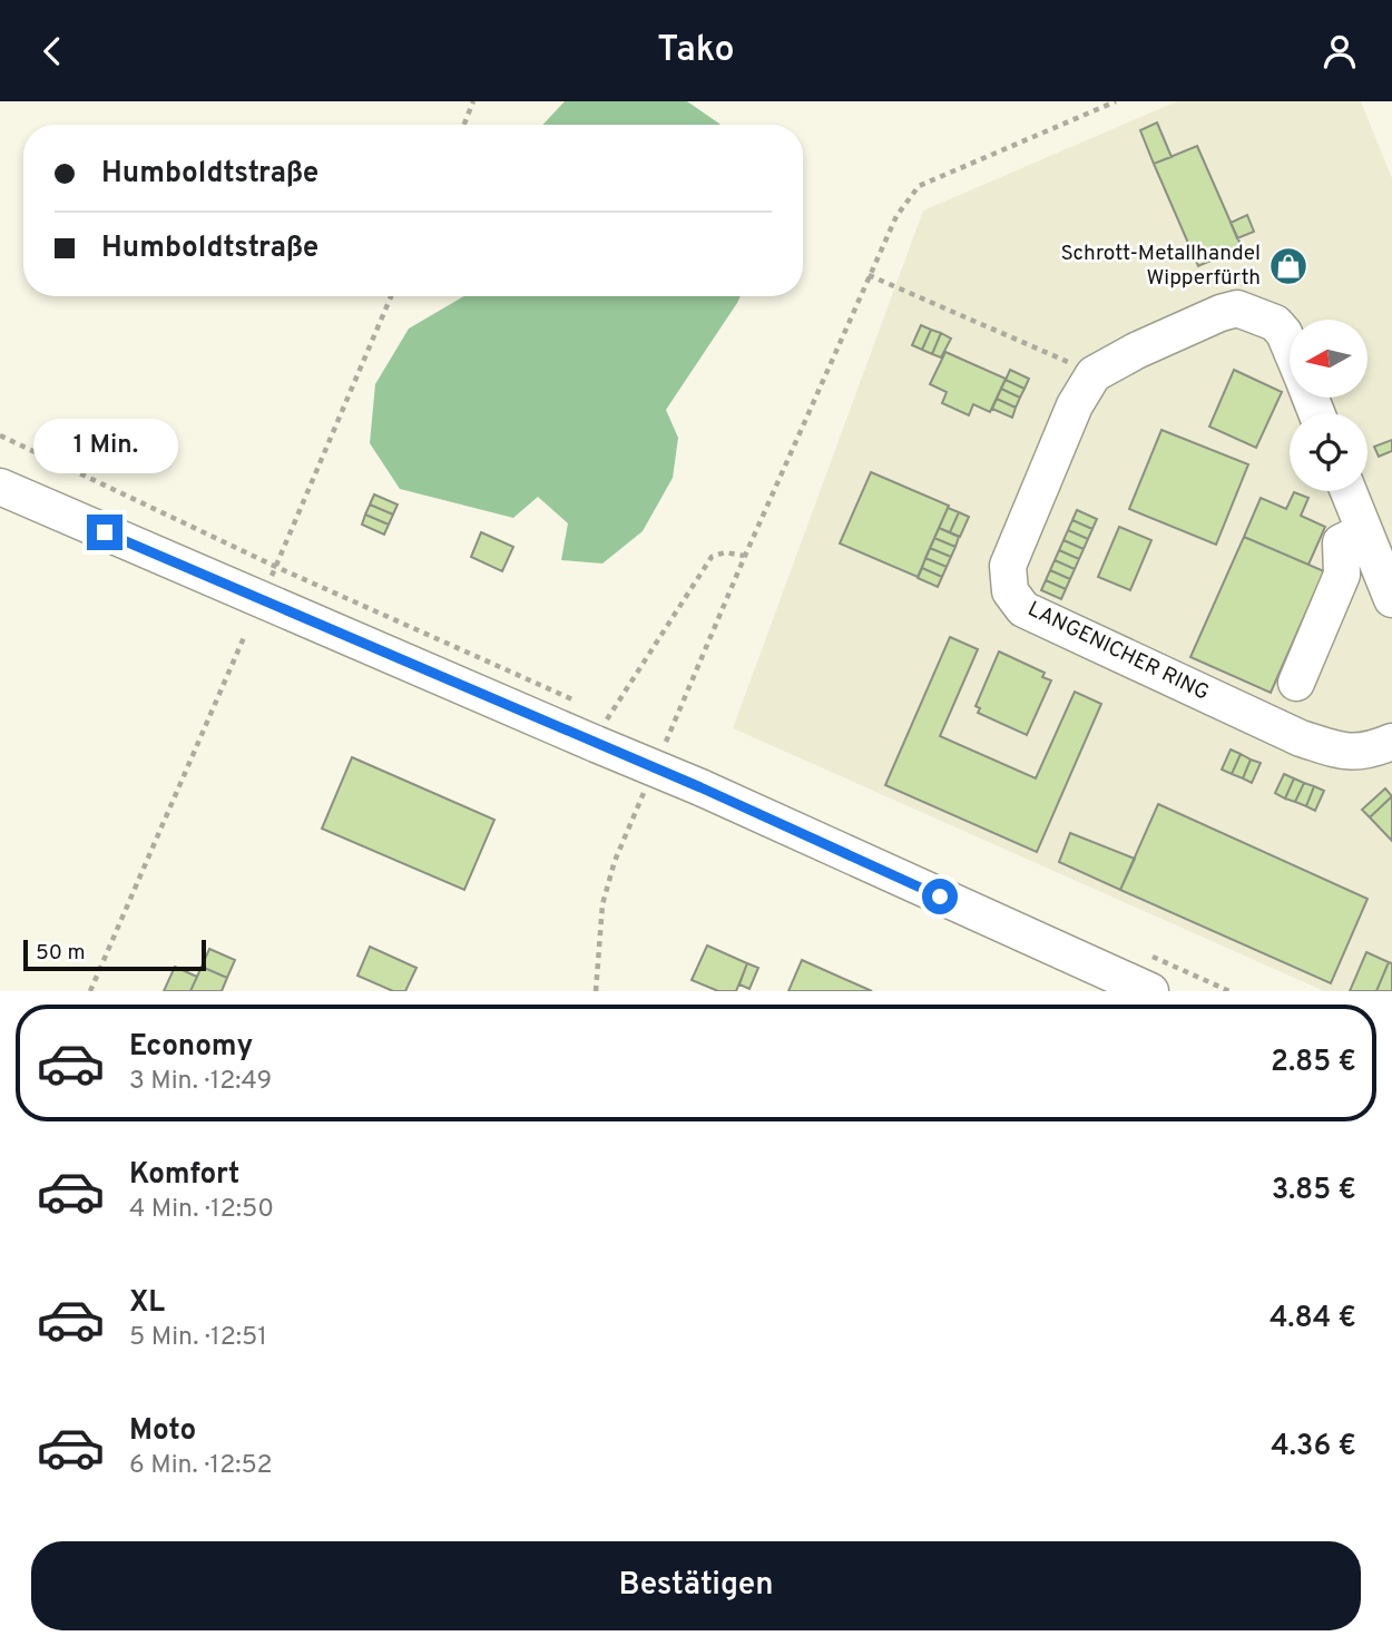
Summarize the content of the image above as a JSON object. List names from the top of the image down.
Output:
{
  "streets": {
    "street": ["LANGENICHER RING"]
  },
  "places": {
    "shop": ["Schrott-Metallhandel Wipperfürth"]
  },
  "scale_bar": "50 m",
  "north": "left",
  "page": {
    "header": "Tako",
    "banner": ["Humboldtstraße", "Humboldtstraße"],
    "bubble": "1 Min.",
    "scale": "50 m",
    "list": [
      {
        "name": "Economy",
        "note": "3 Min. · 12:49",
        "value": "2.85 €"
      },
      {
        "name": "Komfort",
        "note": "4 Min. · 12:50",
        "value": "3.85 €"
      },
      {
        "name": "XL",
        "note": "5 Min. · 12:51",
        "value": "4.84 €"
      },
      {
        "name": "Moto",
        "note": "6 Min. · 12:52",
        "value": "4.36 €"
      }
    ],
    "buttons": "Bestätigen"
  }
}
